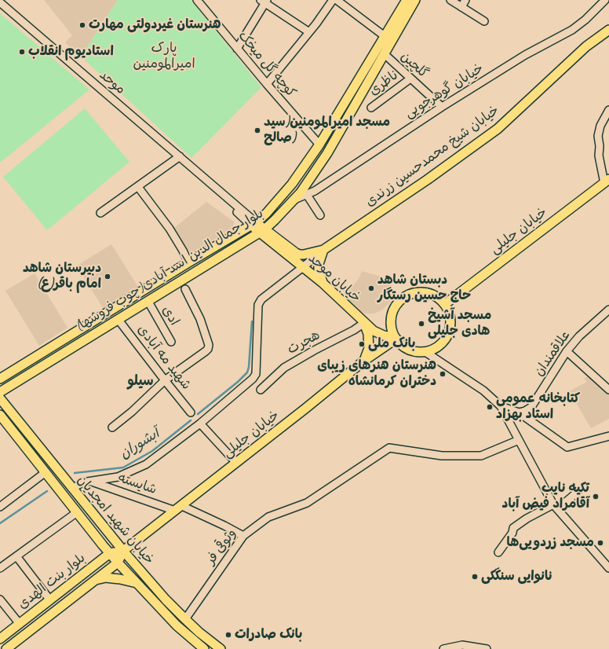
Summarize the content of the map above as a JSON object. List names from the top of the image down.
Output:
{
  "streets": {
    "main road": [
      "خیابان شیخ محمدحسین زرندی",
      "خیابان جلیلی",
      "بلوار جمال الدین اسد آبادی(چوب فروشها)",
      "خیابان موحد",
      "خیابان شهید امجدیان",
      "بلوار بنت الهدی"
    ],
    "street": [
      "کوچه گل میخک",
      "گلچین",
      "موحد",
      "ناظری",
      "خیابان گوهرجویی",
      "ادی",
      "هجرت",
      "علاقمندان",
      "شهید مه آبادی",
      "شایسته",
      "وثوقی فر"
    ]
  },
  "crossings": [
    ["کوچه گل میخک", "بلوار جمال الدین اسد آبادی(چوب فروشها)"],
    ["گلچین", "ناظری"],
    ["گلچین", "خیابان گوهرجویی"],
    ["گلچین", "بلوار جمال الدین اسد آبادی(چوب فروشها)"],
    ["موحد", "بلوار جمال الدین اسد آبادی(چوب فروشها)"],
    ["خیابان گوهرجویی", "بلوار جمال الدین اسد آبادی(چوب فروشها)"],
    ["خیابان شیخ محمدحسین زرندی", "خیابان موحد"],
    ["خیابان جلیلی", "خیابان موحد"],
    ["خیابان جلیلی", "شایسته"],
    ["خیابان جلیلی", "خیابان شهید امجدیان"],
    ["بلوار جمال الدین اسد آبادی(چوب فروشها)", "خیابان موحد"],
    ["بلوار جمال الدین اسد آبادی(چوب فروشها)", "ادی"],
    ["بلوار جمال الدین اسد آبادی(چوب فروشها)", "شهید مه آبادی"],
    ["خیابان موحد", "هجرت"],
    ["شایسته", "وثوقی فر"],
    ["خیابان شهید امجدیان", "وثوقی فر"],
    ["خیابان شهید امجدیان", "بلوار بنت الهدی"]
  ],
  "districts": ["سیلو"],
  "water": ["آبشوران"],
  "parks": ["پارک امیرالمومنین"],
  "places": [
    "هنرستان غیردولتی مهارت",
    "استادیوم انقلاب",
    "مسجد امیرالمومنین(سید صالح)",
    "دبیرستان شاهد امام باقر(ع)",
    "دبستان شاهد حاج حسین رستگار",
    "مسجد آشیخ هادی جلیلی",
    "بانک ملی",
    "هنرستان هنرهای زیبای دختران کرمانشاه",
    "کتابخانه عمومی استاد بهزاد",
    "تکیه نایب آقامراد فیض آباد",
    "مسجد زردویی‌ها",
    "نانوایی سنگکی",
    "بانک صادرات"
  ]
}
